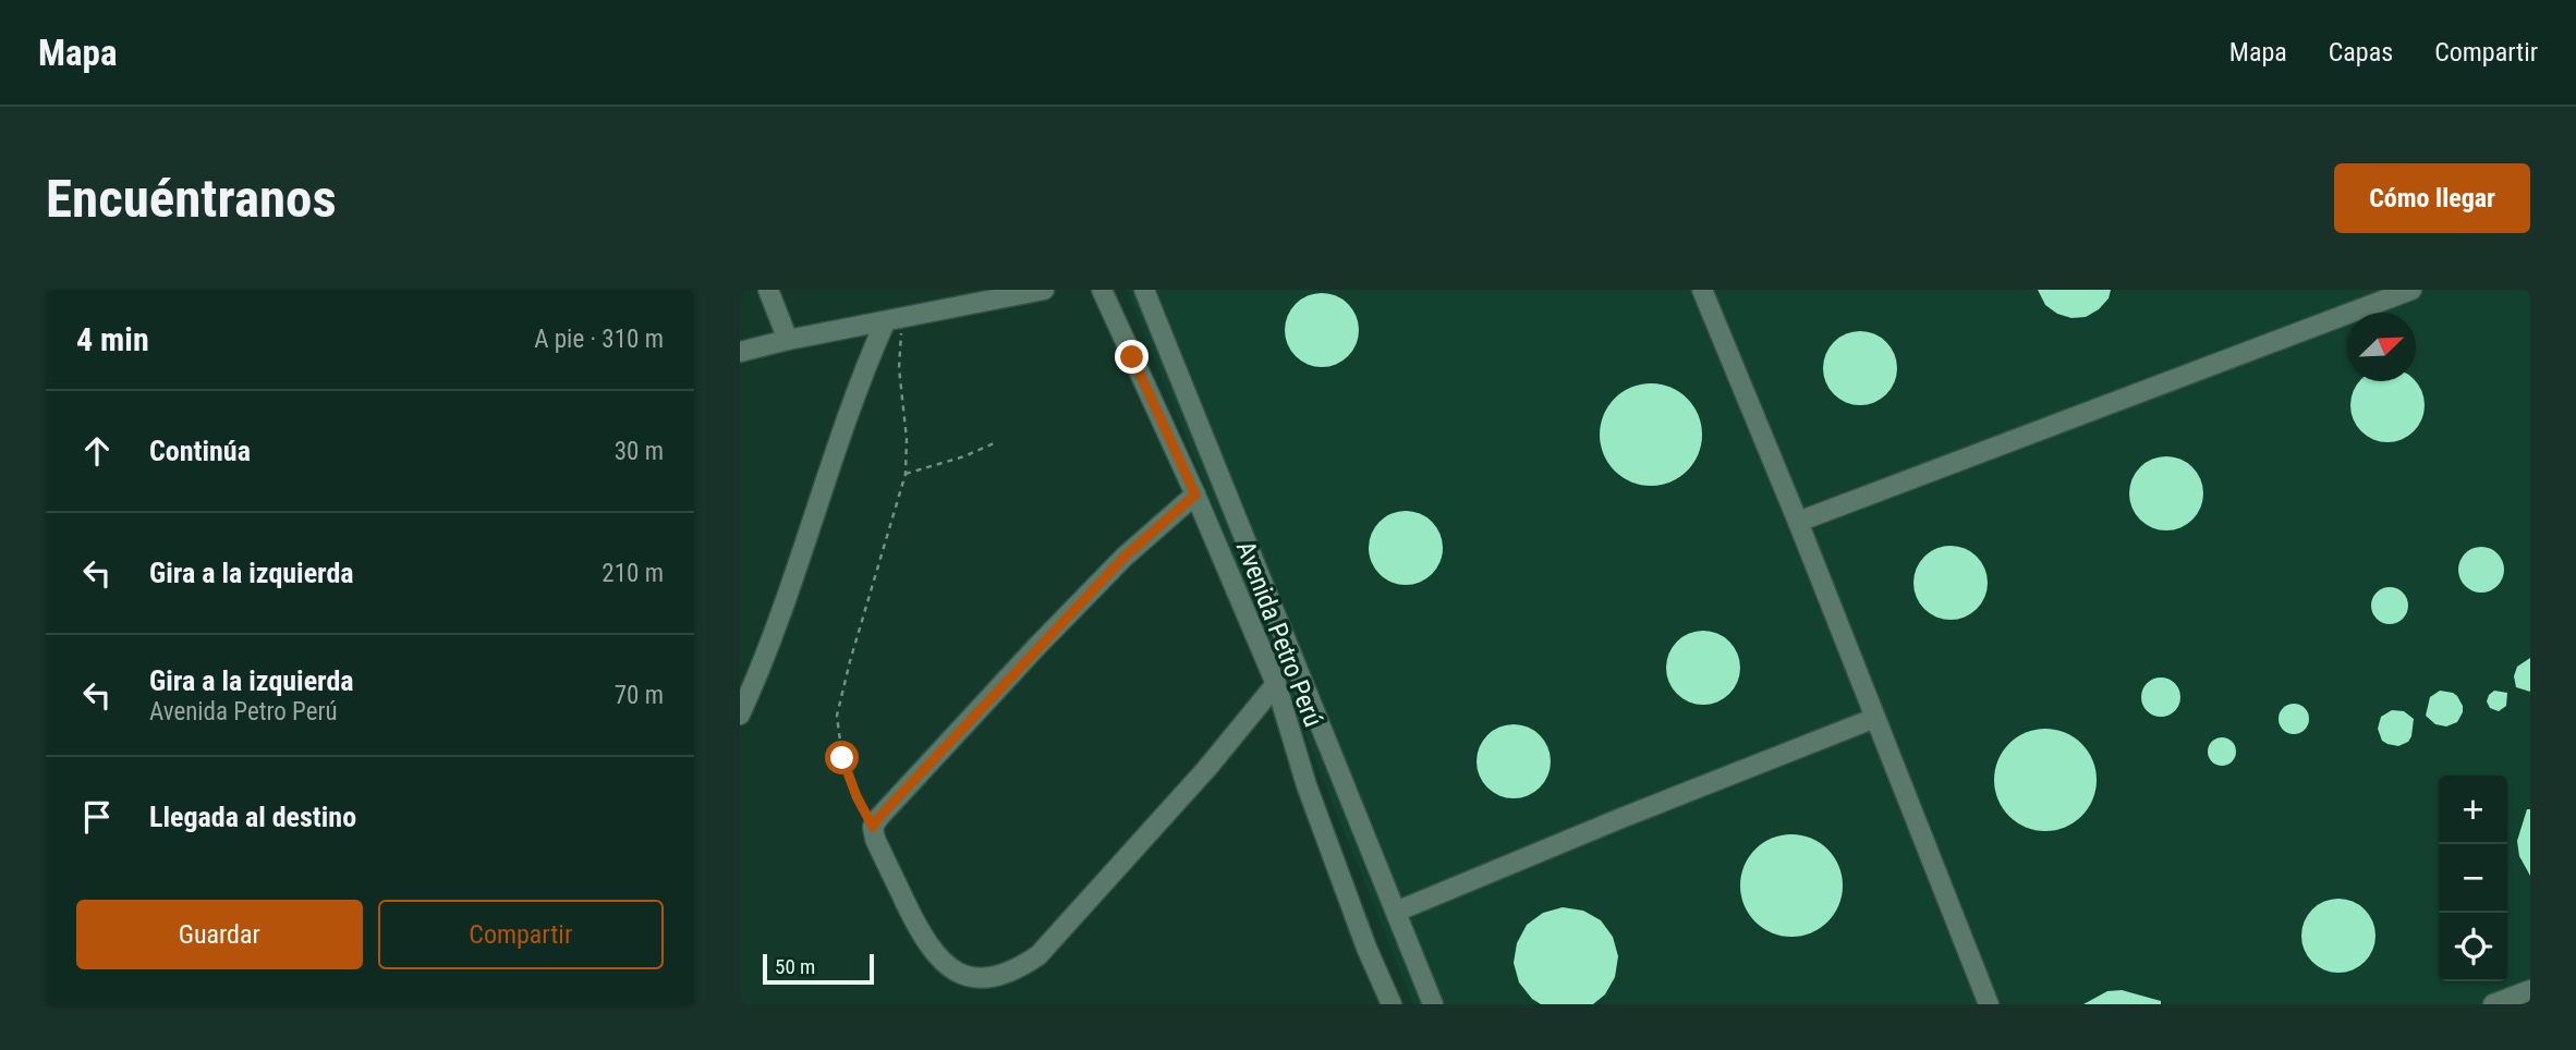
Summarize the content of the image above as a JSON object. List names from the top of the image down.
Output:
{
  "streets": {
    "street": ["Avenida Petro Perú"]
  },
  "scale_bar": "50 m",
  "north": "top right",
  "page": {
    "header": "Mapa",
    "nav": ["Mapa", "Capas", "Compartir"],
    "buttons": [
      "Cómo llegar",
      ["Guardar", "Compartir"]
    ],
    "title": "Encuéntranos",
    "heading": ["4 min", "A pie · 310 m"],
    "list": [
      ["Continúa", "30 m"],
      ["Gira a la izquierda", "210 m"],
      ["Gira a la izquierda", "Avenida Petro Perú", "70 m"],
      "Llegada al destino"
    ],
    "map_buttons": ["+", "−"],
    "scale": "50 m"
  }
}
